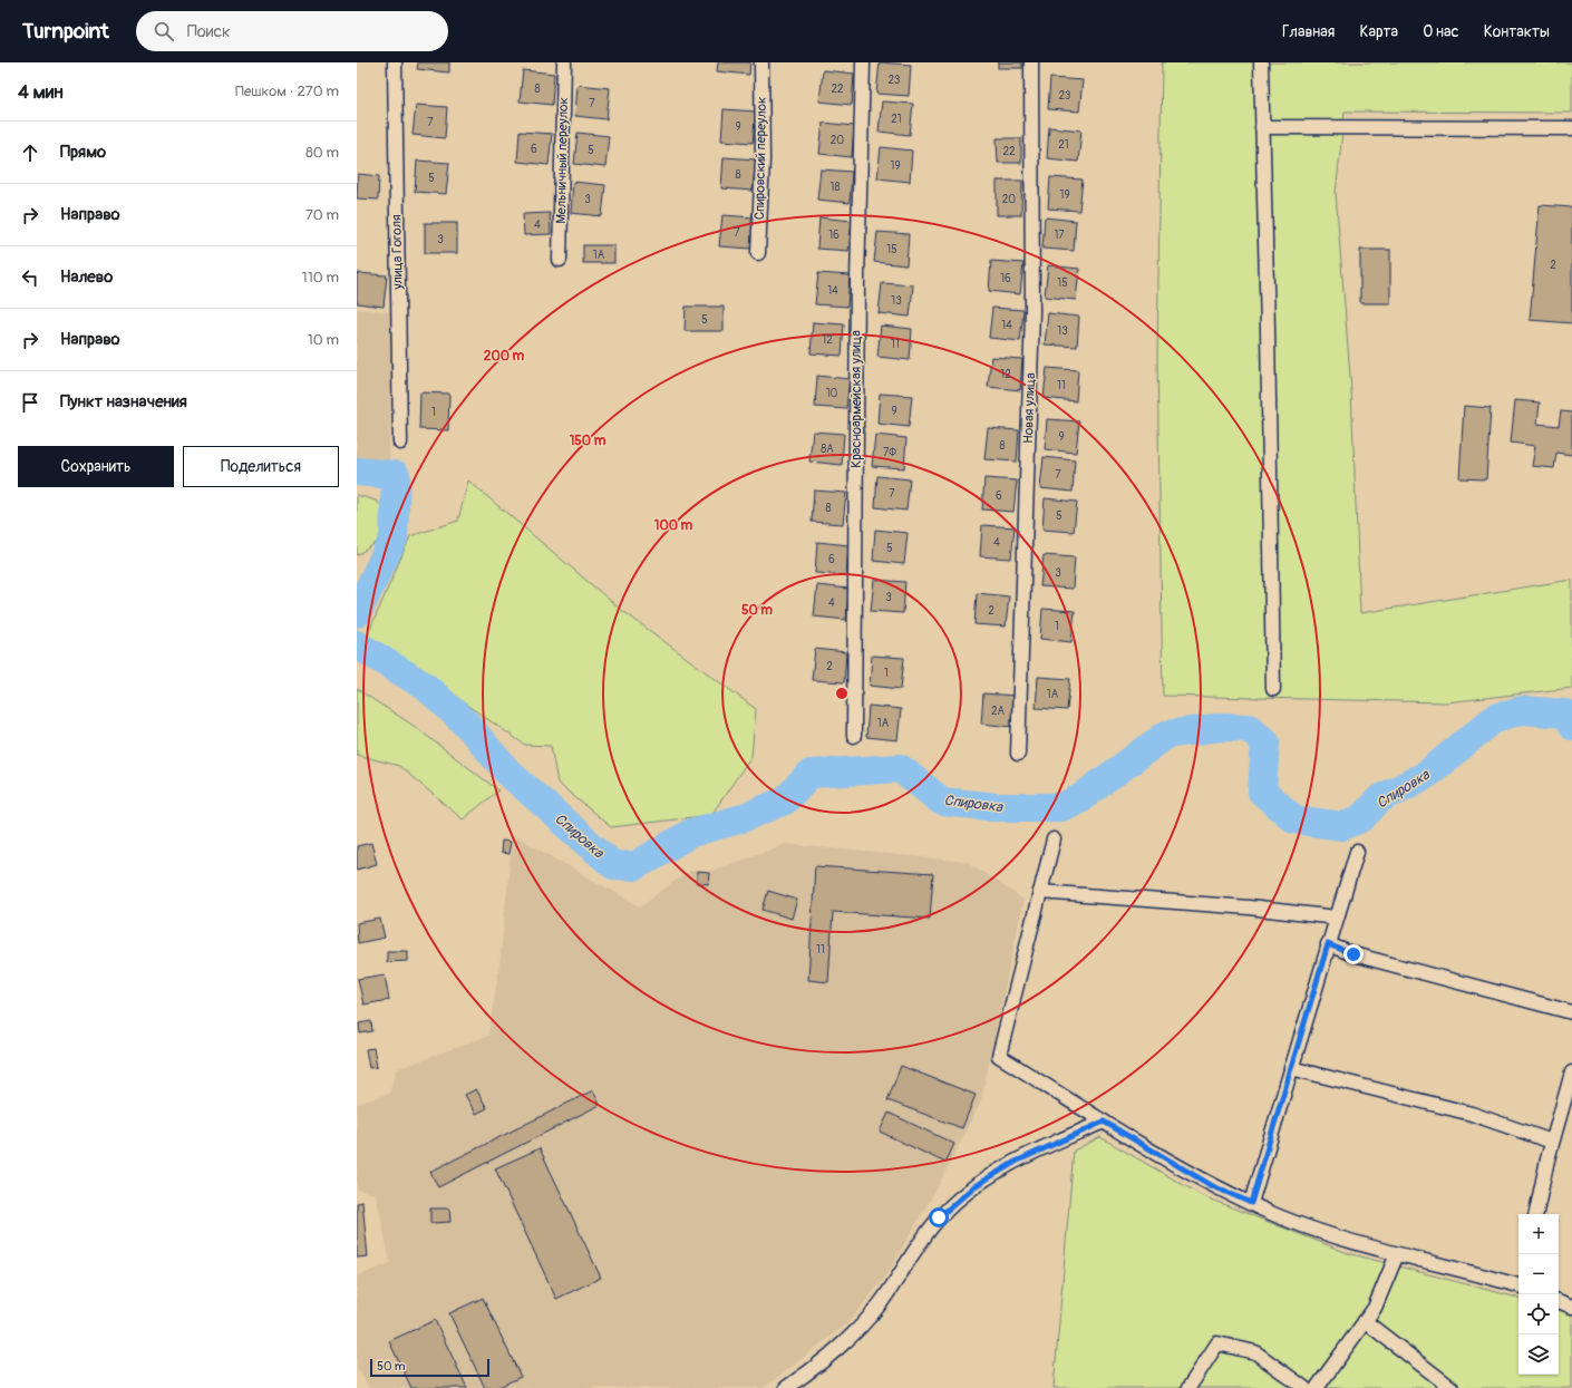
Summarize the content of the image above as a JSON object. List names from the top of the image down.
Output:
{
  "streets": {
    "street": [
      "Спировский переулок",
      "Мельничный переулок",
      "улица Гоголя",
      "Красноармейская улица",
      "Новая улица"
    ]
  },
  "water": ["Спировка"],
  "house_numbers": [
    "23",
    "8",
    "22",
    "23",
    "7",
    "21",
    "7",
    "9",
    "20",
    "21",
    "6",
    "5",
    "22",
    "19",
    "8",
    "5",
    "18",
    "19",
    "3",
    "20",
    "4",
    "7",
    "16",
    "17",
    "3",
    "15",
    "1А",
    "2",
    "16",
    "15",
    "14",
    "13",
    "5",
    "14",
    "13",
    "12",
    "11",
    "12",
    "11",
    "10",
    "9",
    "1",
    "9",
    "8",
    "8А",
    "7Ф",
    "7",
    "7",
    "6",
    "8",
    "5",
    "4",
    "5",
    "6",
    "3",
    "3",
    "4",
    "2",
    "1",
    "2",
    "1",
    "1А",
    "2А",
    "1А",
    "11"
  ],
  "scale_bar": "50 m",
  "page": {
    "header": "Turnpoint",
    "search": "Поиск",
    "nav": [
      "Главная",
      "Карта",
      "О нас",
      "Контакты"
    ],
    "heading": ["4 мин", "Пешком · 270 m"],
    "list": [
      ["Прямо", "80 m"],
      ["Направо", "70 m"],
      ["Налево", "110 m"],
      ["Направо", "10 m"],
      "Пункт назначения"
    ],
    "buttons": ["Сохранить", "Поделиться"],
    "map_buttons": ["+", "−"],
    "scale": "50 m"
  },
  "rings": [
    "200 m",
    "150 m",
    "100 m",
    "50 m"
  ]
}
